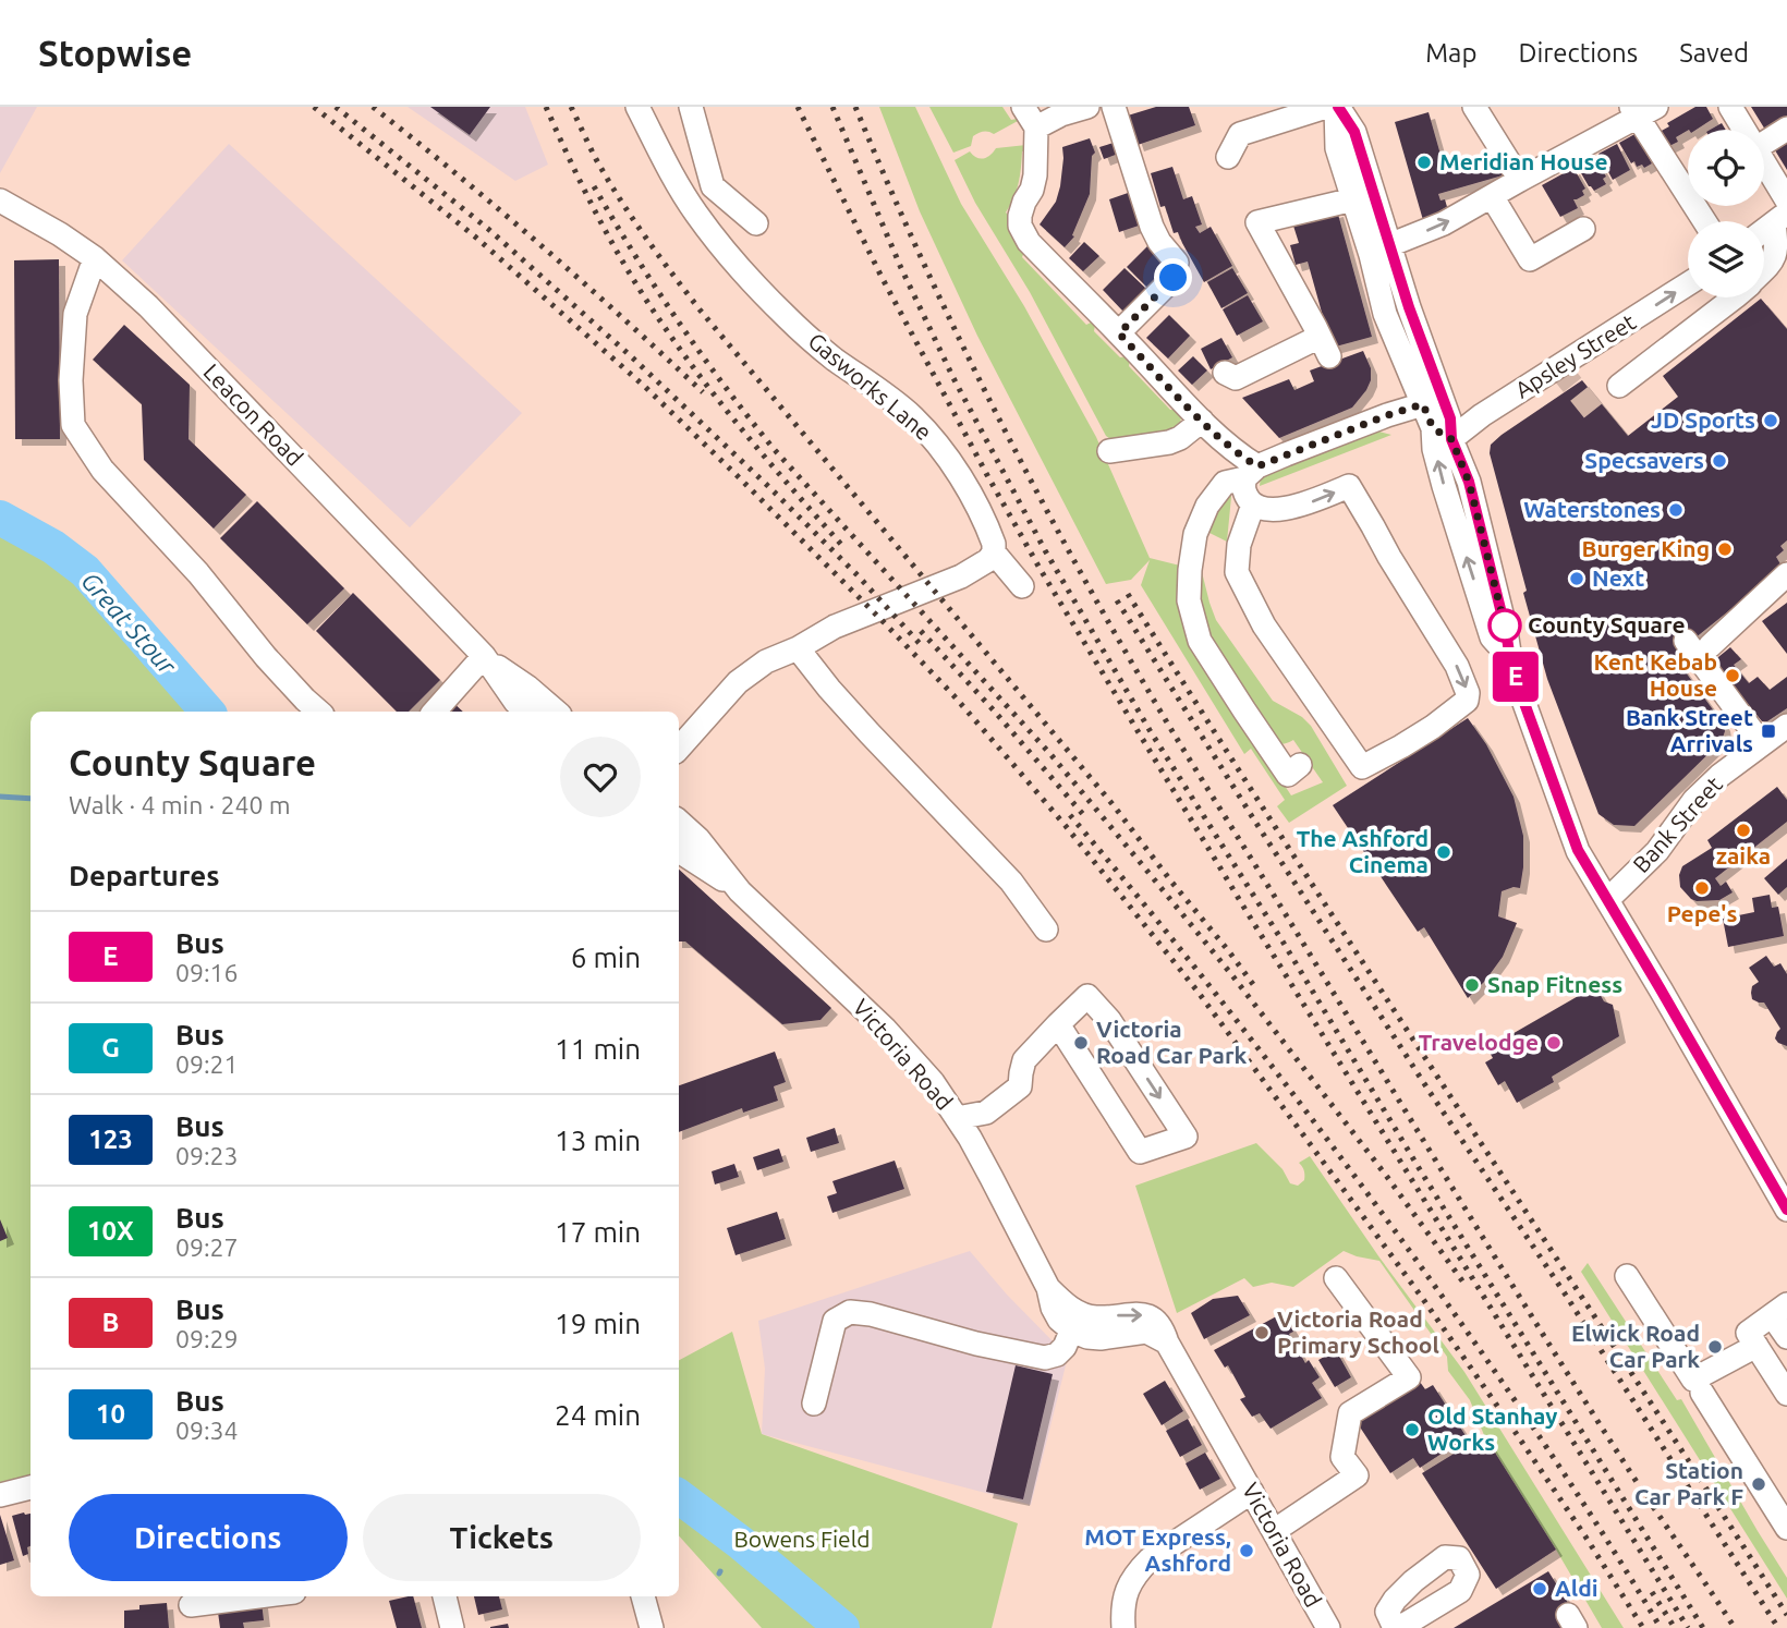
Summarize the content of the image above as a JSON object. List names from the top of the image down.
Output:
{
  "streets": {
    "street": [
      "Apsley Street",
      "Gasworks Lane",
      "Leacon Road",
      "Bank Street",
      "Victoria Road"
    ]
  },
  "water": ["Great Stour"],
  "parks": ["Bowens Field"],
  "places": {
    "other": [
      "Meridian House",
      "JD Sports",
      "Specsavers",
      "Waterstones",
      "Burger King",
      "Next",
      "County Square",
      "Kent Kebab House",
      "zaika",
      "The Ashford Cinema",
      "Pepe's",
      "Snap Fitness",
      "Victoria Road Car Park",
      "Travelodge",
      "Victoria Road Primary School",
      "Elwick Road Car Park",
      "Old Stanhay Works",
      "Station Car Park F",
      "MOT Express, Ashford",
      "Aldi"
    ],
    "transit": ["Bank Street Arrivals"]
  },
  "lines": ["bus line E"],
  "page": {
    "header": "Stopwise",
    "nav": ["Map", "Directions", "Saved"],
    "on_map": "E",
    "heading": [
      ["County Square", "Walk · 4 min · 240 m"],
      "Departures"
    ],
    "list": [
      {
        "mark": "E",
        "name": "Bus",
        "note": "09:16",
        "value": "6 min"
      },
      {
        "mark": "G",
        "name": "Bus",
        "note": "09:21",
        "value": "11 min"
      },
      {
        "mark": "123",
        "name": "Bus",
        "note": "09:23",
        "value": "13 min"
      },
      {
        "mark": "10X",
        "name": "Bus",
        "note": "09:27",
        "value": "17 min"
      },
      {
        "mark": "B",
        "name": "Bus",
        "note": "09:29",
        "value": "19 min"
      },
      {
        "mark": "10",
        "name": "Bus",
        "note": "09:34",
        "value": "24 min"
      }
    ],
    "buttons": ["Directions", "Tickets"]
  }
}
